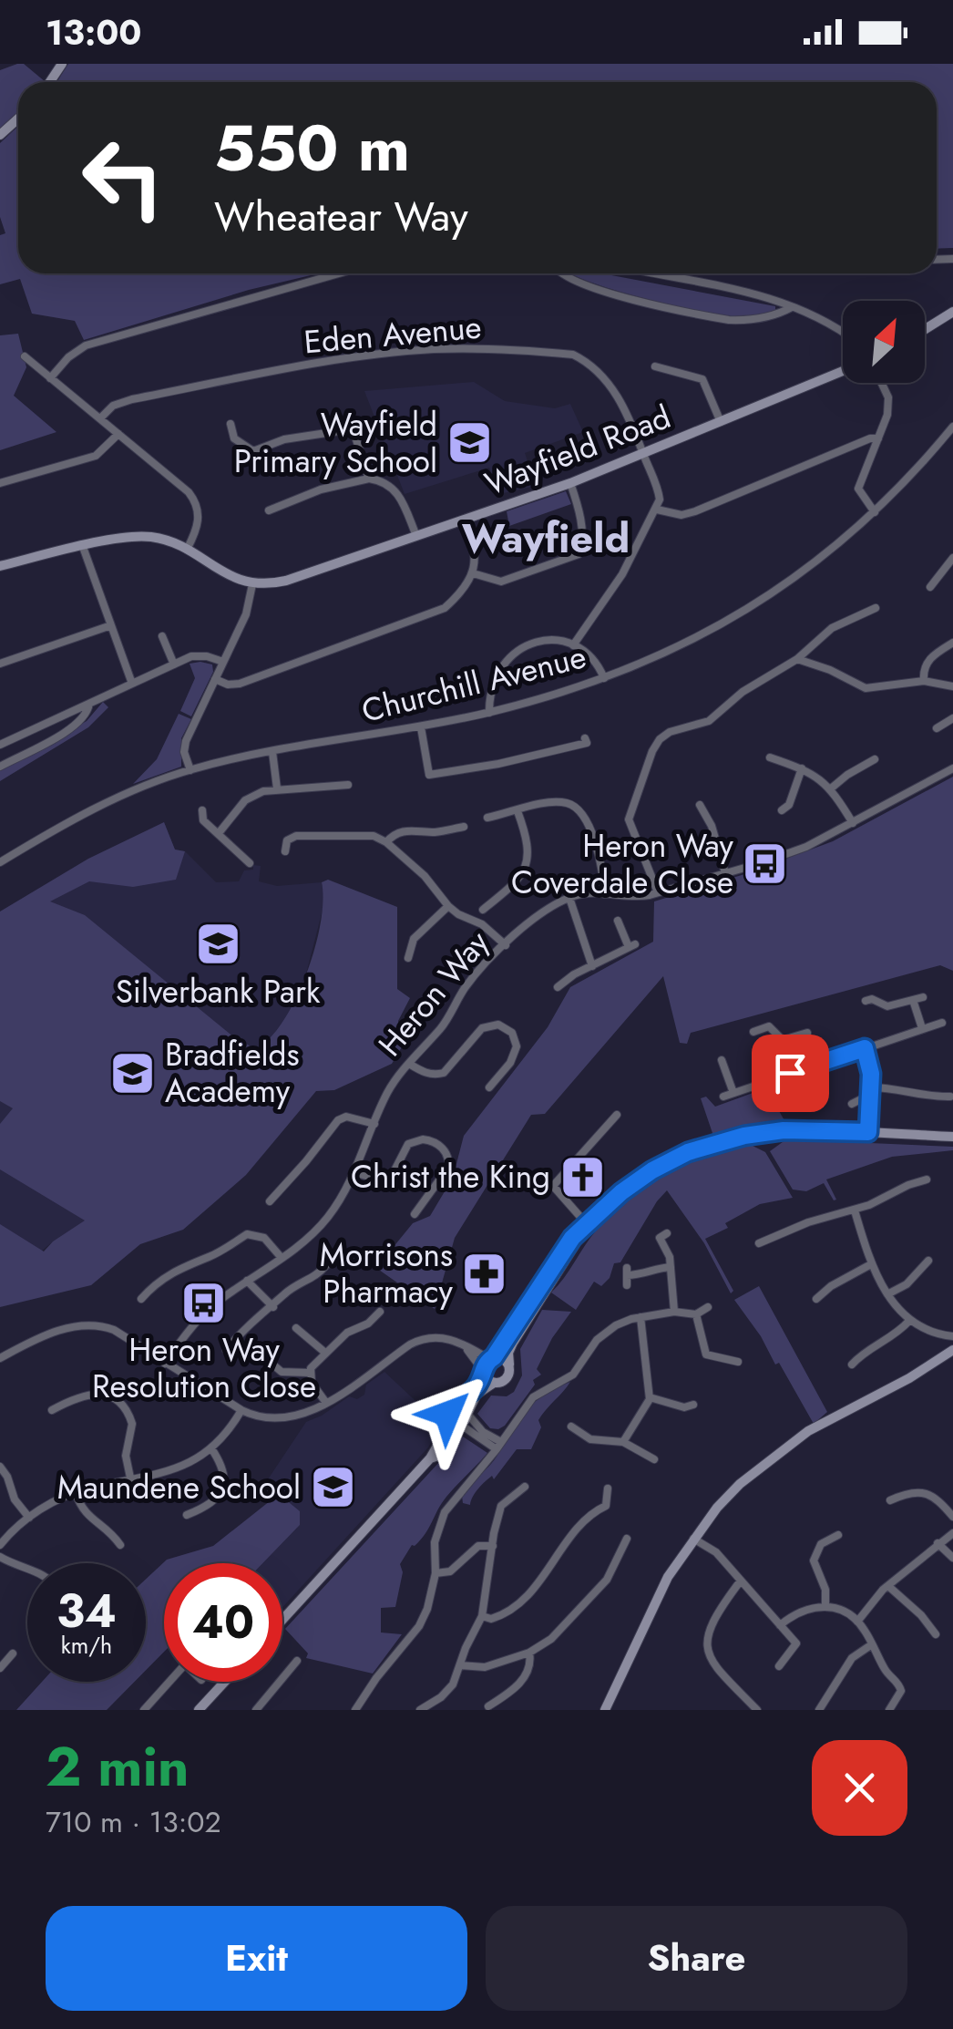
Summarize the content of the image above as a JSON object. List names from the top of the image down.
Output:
{
  "streets": {
    "street": [
      "Eden Avenue",
      "Wayfield Road",
      "Churchill Avenue",
      "Heron Way"
    ]
  },
  "crossings": [
    ["Eden Avenue", "Wayfield Road"]
  ],
  "districts": ["Wayfield"],
  "places": {
    "school or university": [
      "Wayfield Primary School",
      "Silverbank Park",
      "Bradfields Academy",
      "Maundene School"
    ],
    "bus stop": ["Heron Way Coverdale Close", "Heron Way Resolution Close"],
    "church": ["Christ the King"],
    "pharmacy": ["Morrisons Pharmacy"]
  },
  "north": "top right",
  "page": {
    "status": "13:00",
    "turn": ["550 m", "Wheatear Way"],
    "speed": "34 km/h",
    "limit": "40",
    "heading": ["2 min", "710 m · 13:02"],
    "buttons": ["Exit", "Share"]
  }
}
